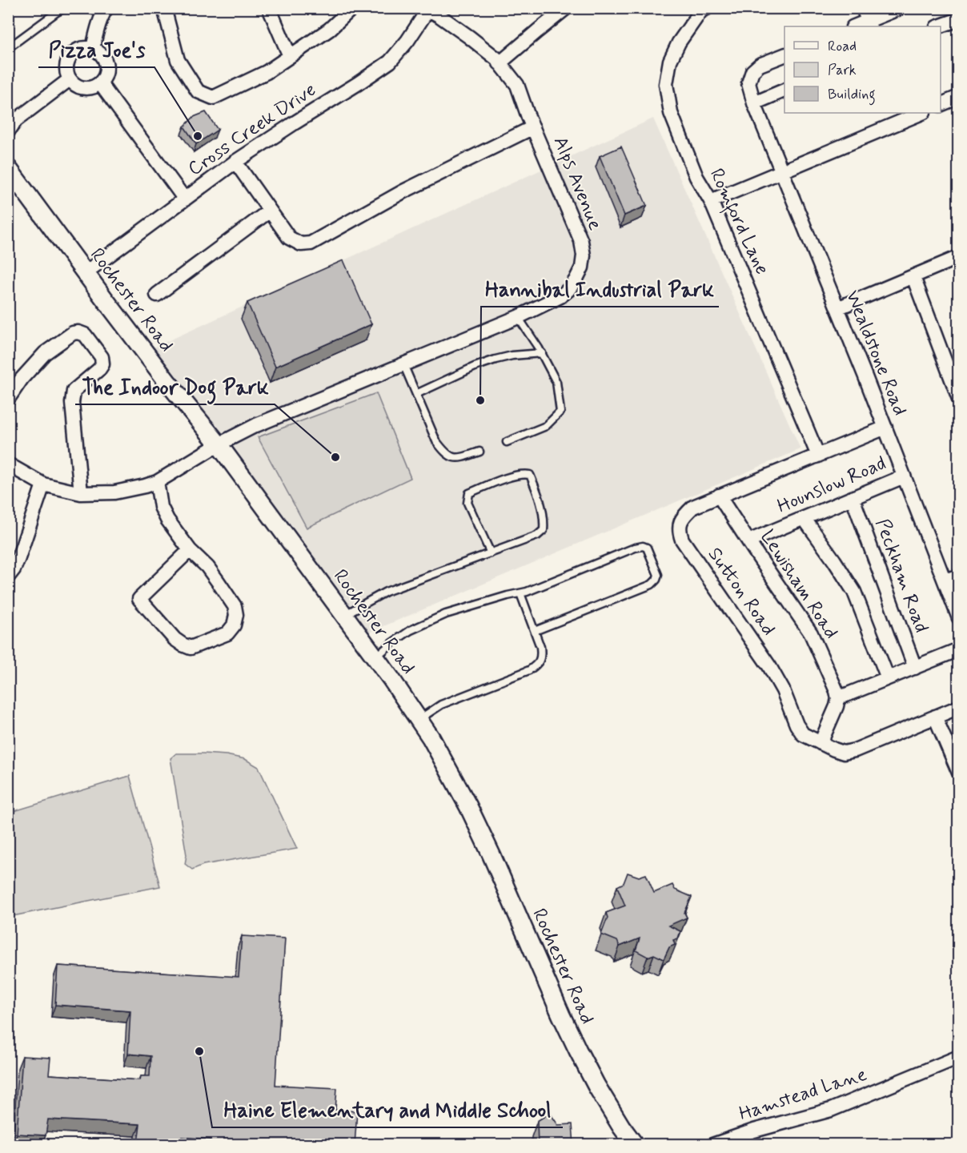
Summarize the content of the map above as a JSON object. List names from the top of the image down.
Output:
{
  "streets": {
    "street": [
      "Cross Creek Drive",
      "Alps Avenue",
      "Romford Lane",
      "Rochester Road",
      "Wealdstone Road",
      "Hounslow Road",
      "Peckham Road",
      "Lewisham Road",
      "Sutton Road",
      "Hamstead Lane"
    ]
  },
  "crossings": [
    ["Cross Creek Drive", "Alps Avenue"],
    ["Cross Creek Drive", "Rochester Road"],
    ["Alps Avenue", "Rochester Road"],
    ["Romford Lane", "Sutton Road"],
    ["Wealdstone Road", "Hounslow Road"],
    ["Wealdstone Road", "Sutton Road"],
    ["Hounslow Road", "Peckham Road"],
    ["Hounslow Road", "Lewisham Road"],
    ["Lewisham Road", "Sutton Road"]
  ],
  "places": [
    "Pizza Joe's",
    "Hannibal Industrial Park",
    "The Indoor Dog Park",
    "Haine Elementary and Middle School"
  ],
  "legend": ["Road", "Park", "Building"]
}
